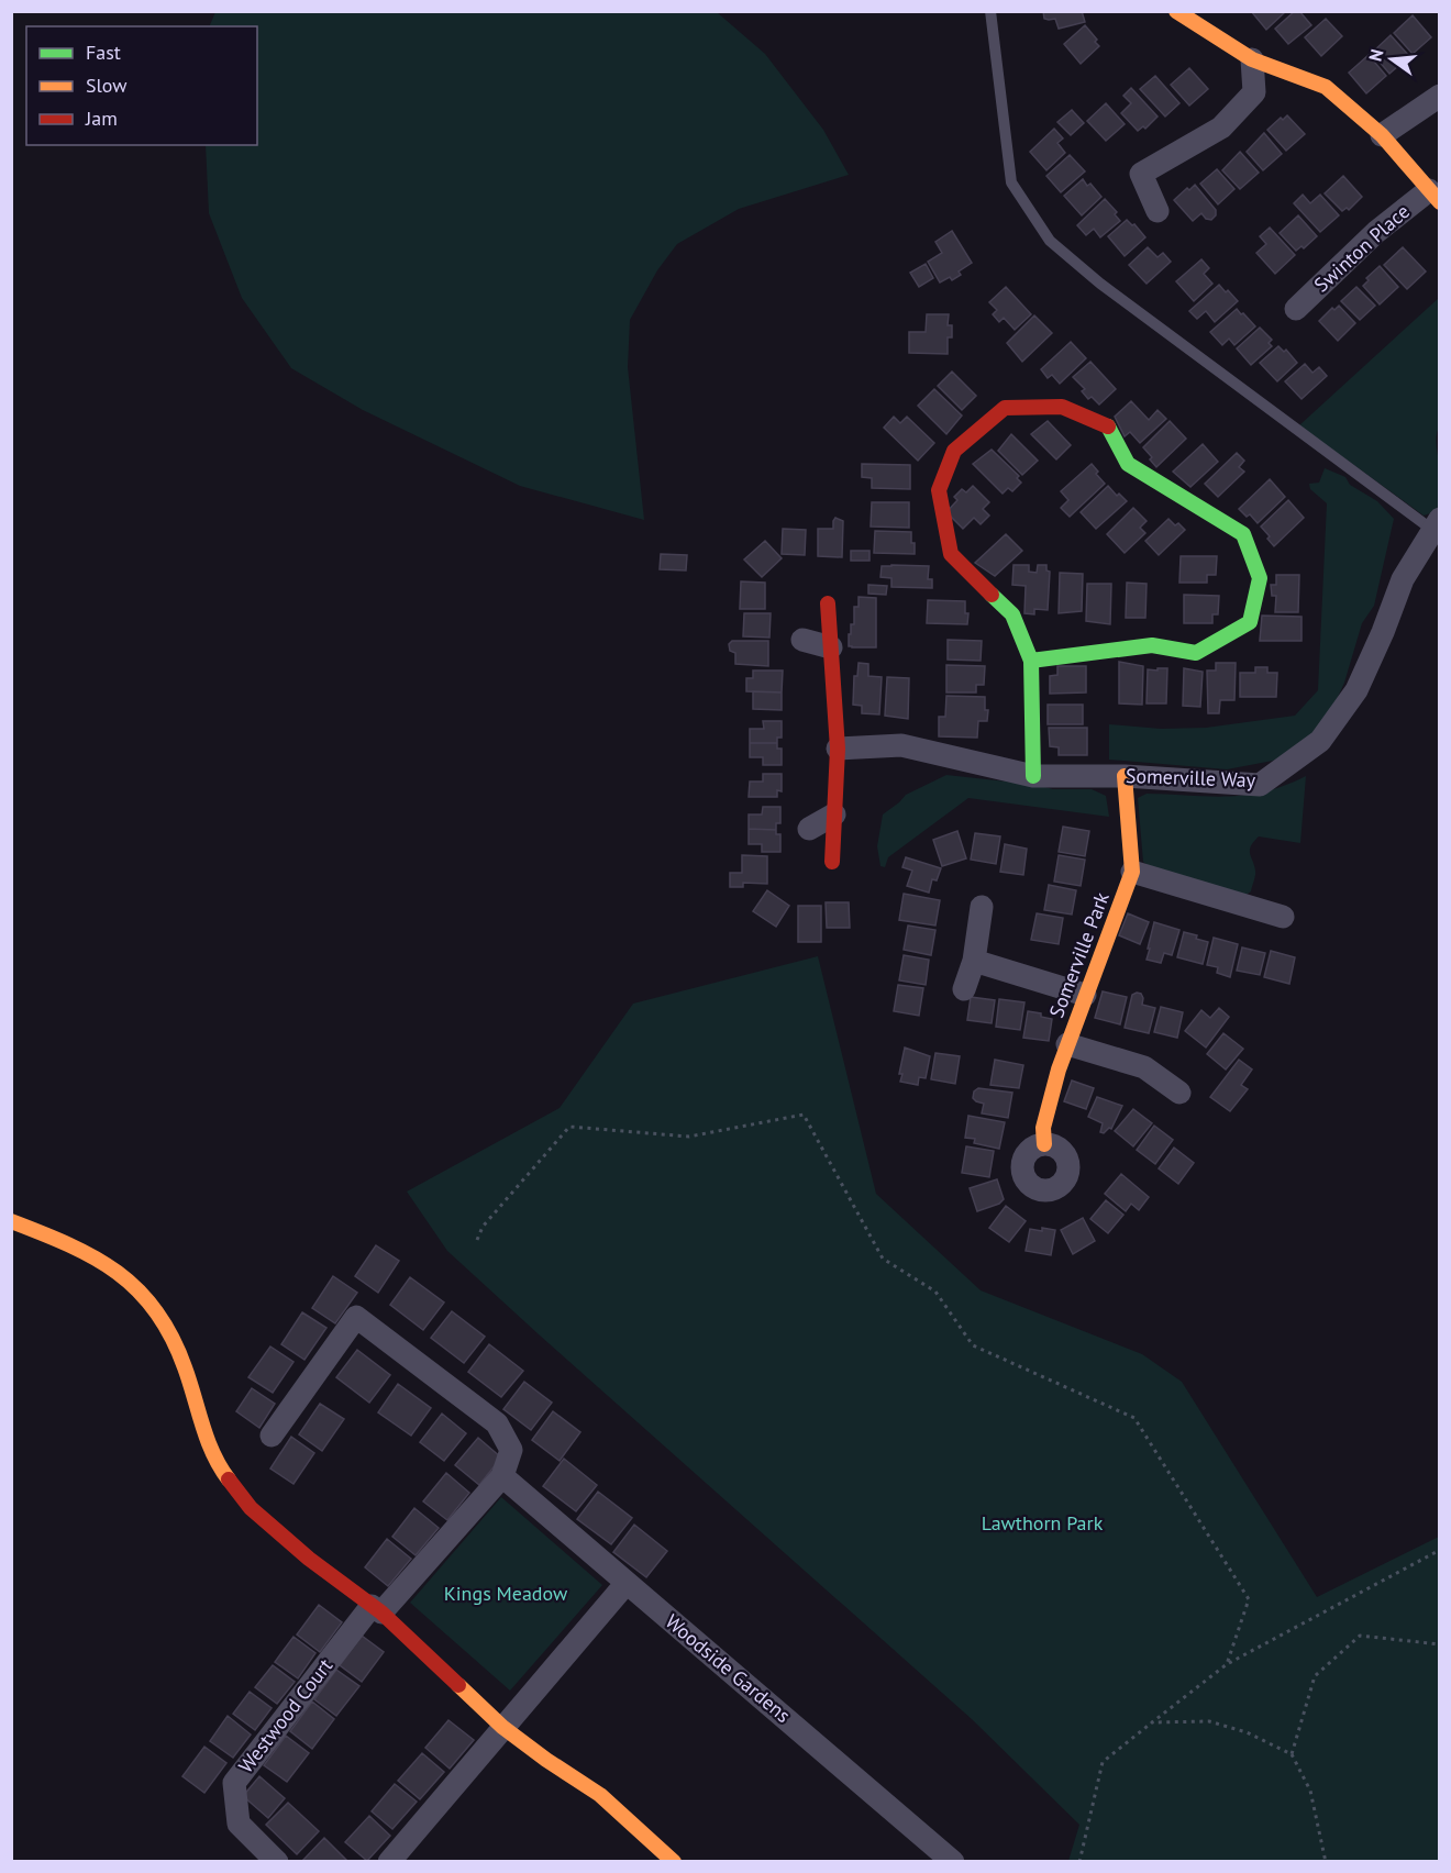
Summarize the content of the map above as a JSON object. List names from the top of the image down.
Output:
{
  "streets": {
    "street": [
      "Swinton Place",
      "Somerville Way",
      "Somerville Park",
      "Woodside Gardens",
      "Westwood Court"
    ]
  },
  "crossings": [
    ["Somerville Way", "Somerville Park"]
  ],
  "parks": ["Lawthorn Park", "Kings Meadow"],
  "legend": ["Fast", "Slow", "Jam"],
  "north": "left"
}
